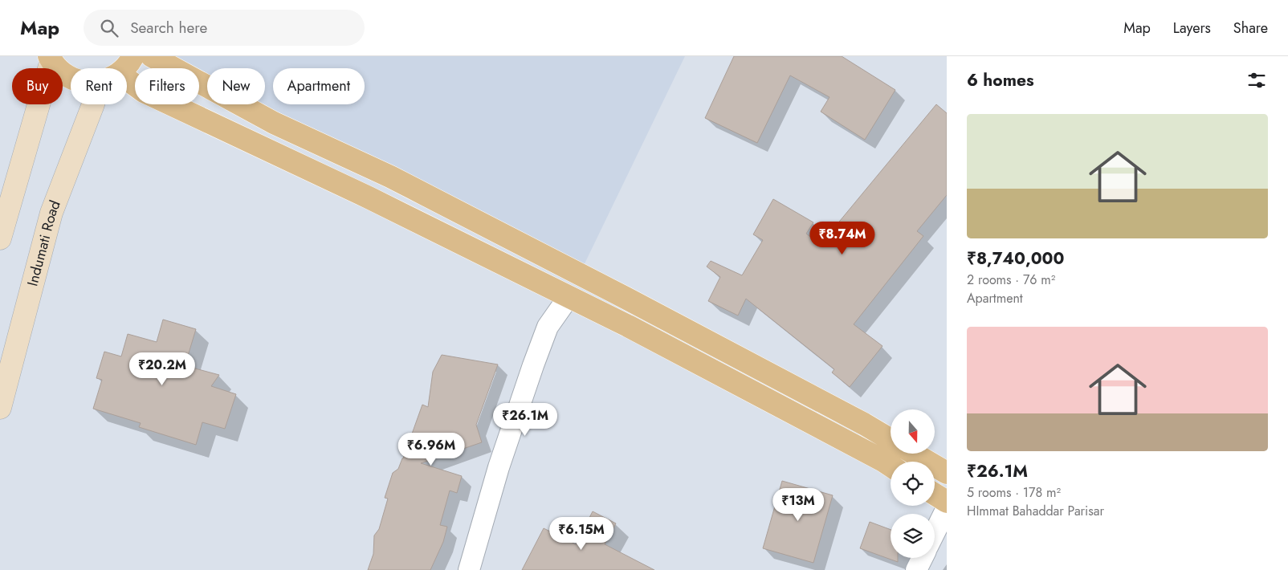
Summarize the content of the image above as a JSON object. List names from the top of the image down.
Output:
{
  "streets": {
    "main road": ["Indumati Road"]
  },
  "north": "bottom",
  "page": {
    "header": "Map",
    "search": "Search here",
    "nav": ["Map", "Layers", "Share"],
    "heading": "6 homes",
    "chip": [
      "Buy",
      "Rent",
      "Filters",
      "New",
      "Apartment"
    ],
    "list": [
      {
        "name": "₹8,740,000",
        "note": "2 rooms · 76 m² · Apartment"
      },
      {
        "name": "₹26.1M",
        "note": "5 rooms · 178 m² · HImmat Bahaddar Parisar"
      }
    ],
    "price": [
      "₹8.74M",
      "₹20.2M",
      "₹26.1M",
      "₹6.96M",
      "₹13M",
      "₹6.15M"
    ]
  }
}
